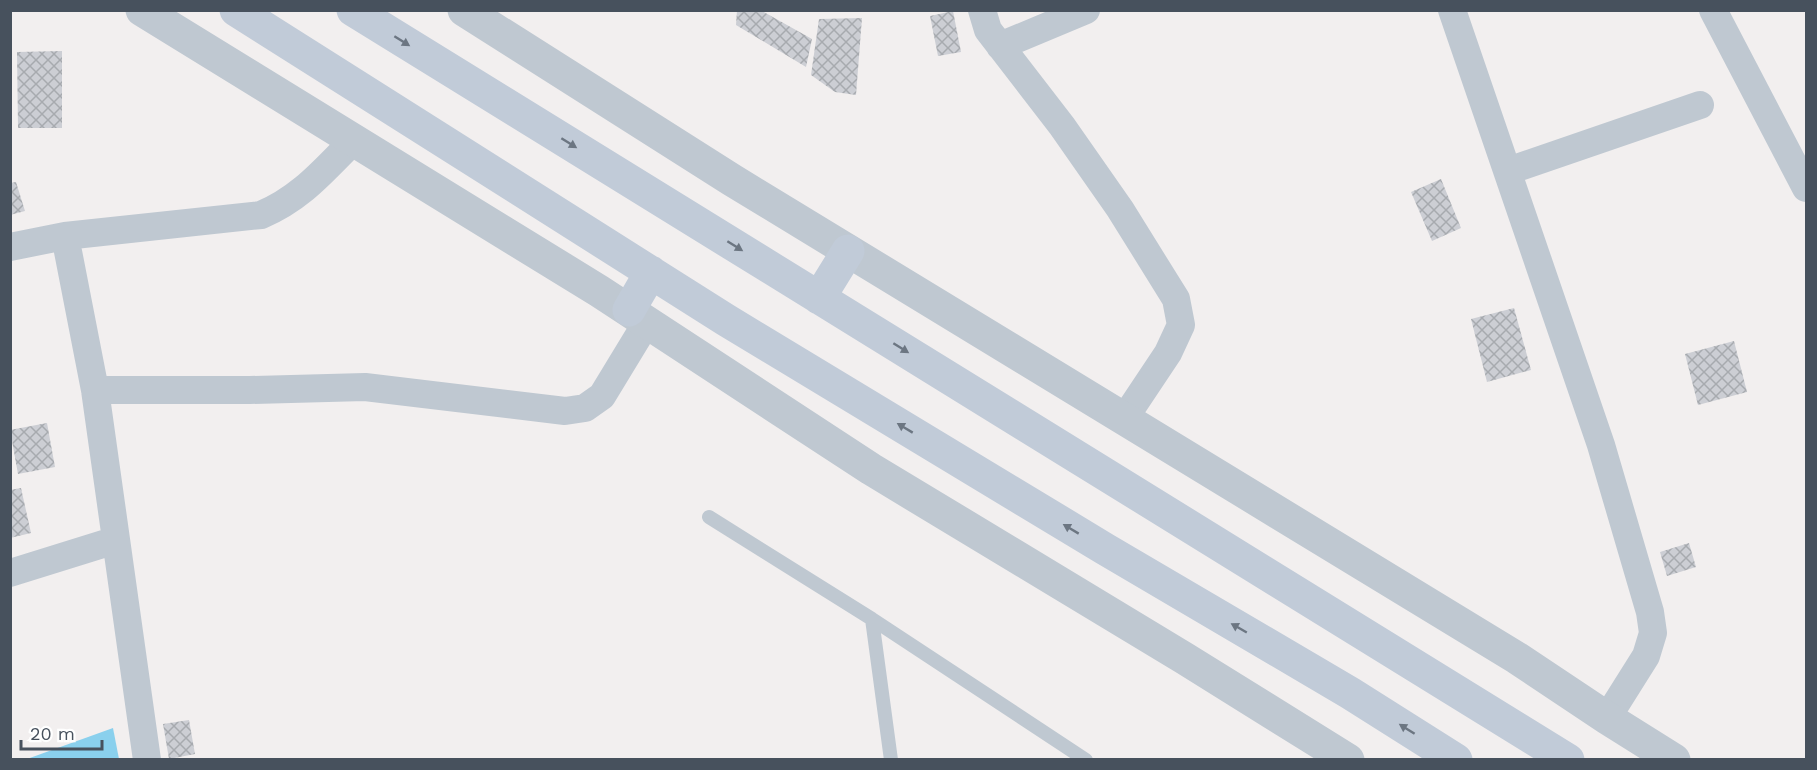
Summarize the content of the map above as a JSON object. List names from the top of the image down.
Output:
{
  "scale_bar": "20 m"
}
